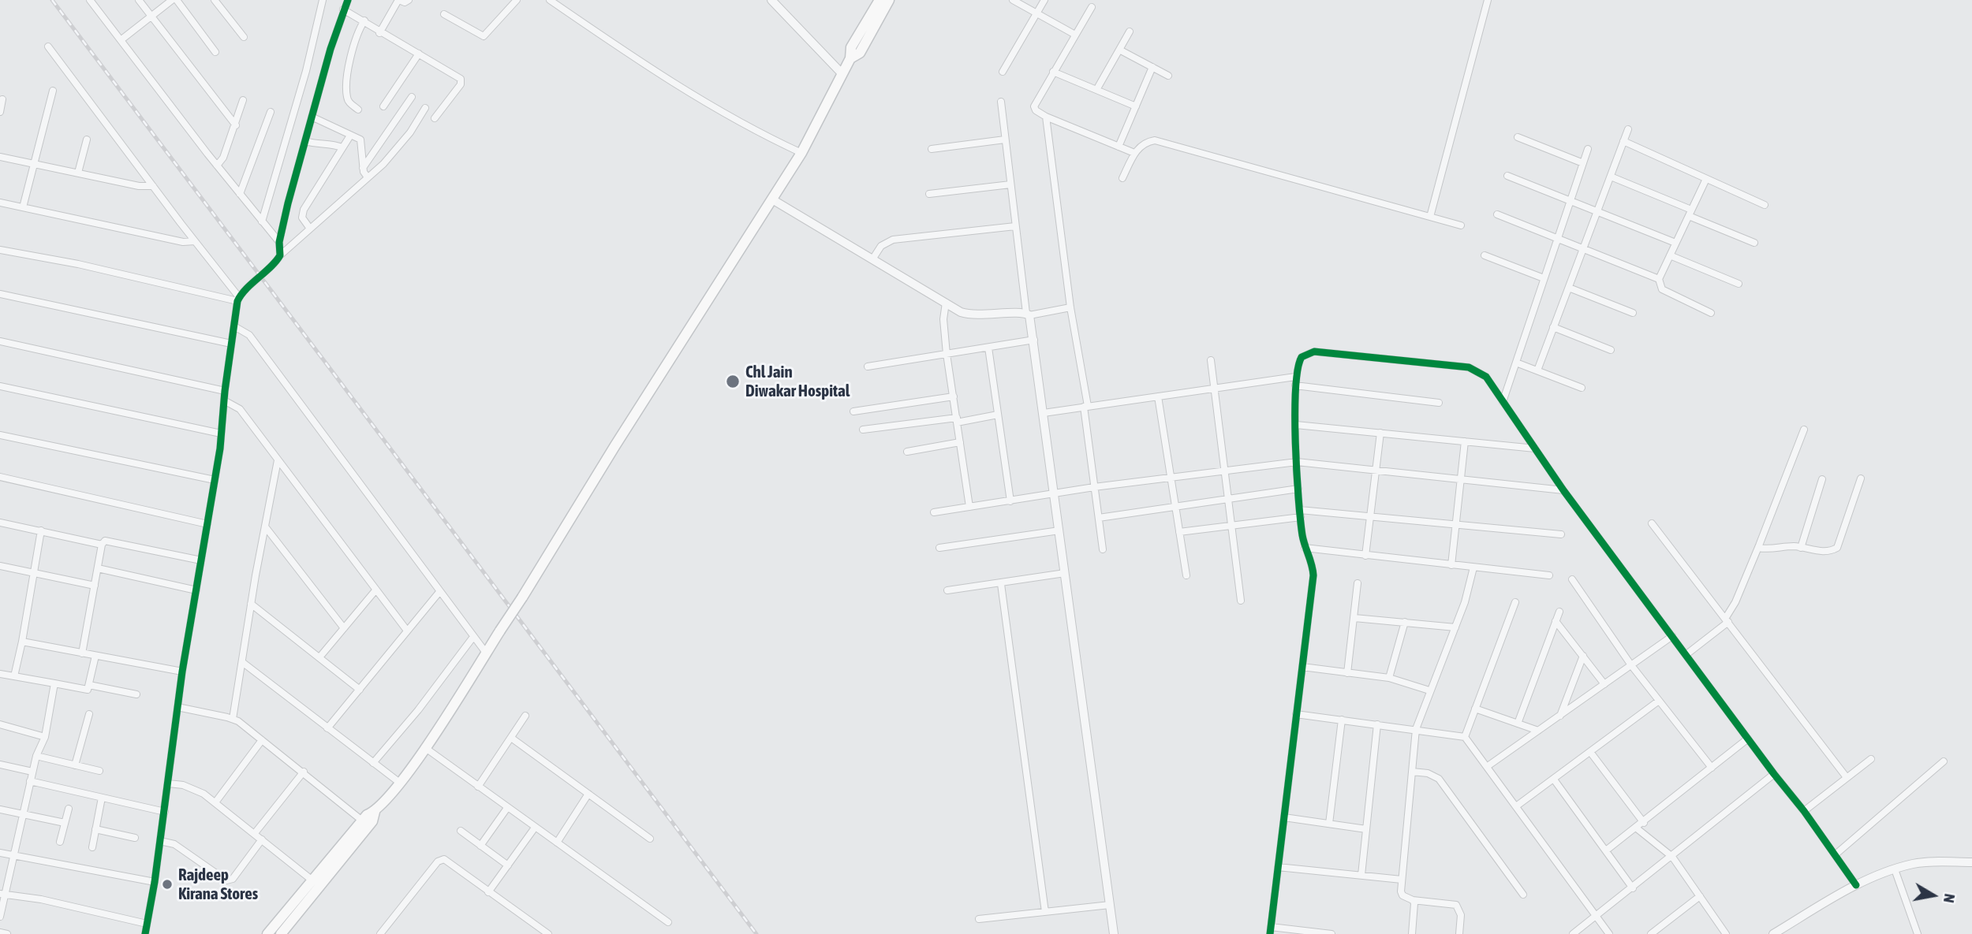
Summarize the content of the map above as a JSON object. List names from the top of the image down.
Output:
{
  "places": ["Chl Jain Diwakar Hospital", "Rajdeep Kirana Stores"],
  "north": "right"
}
